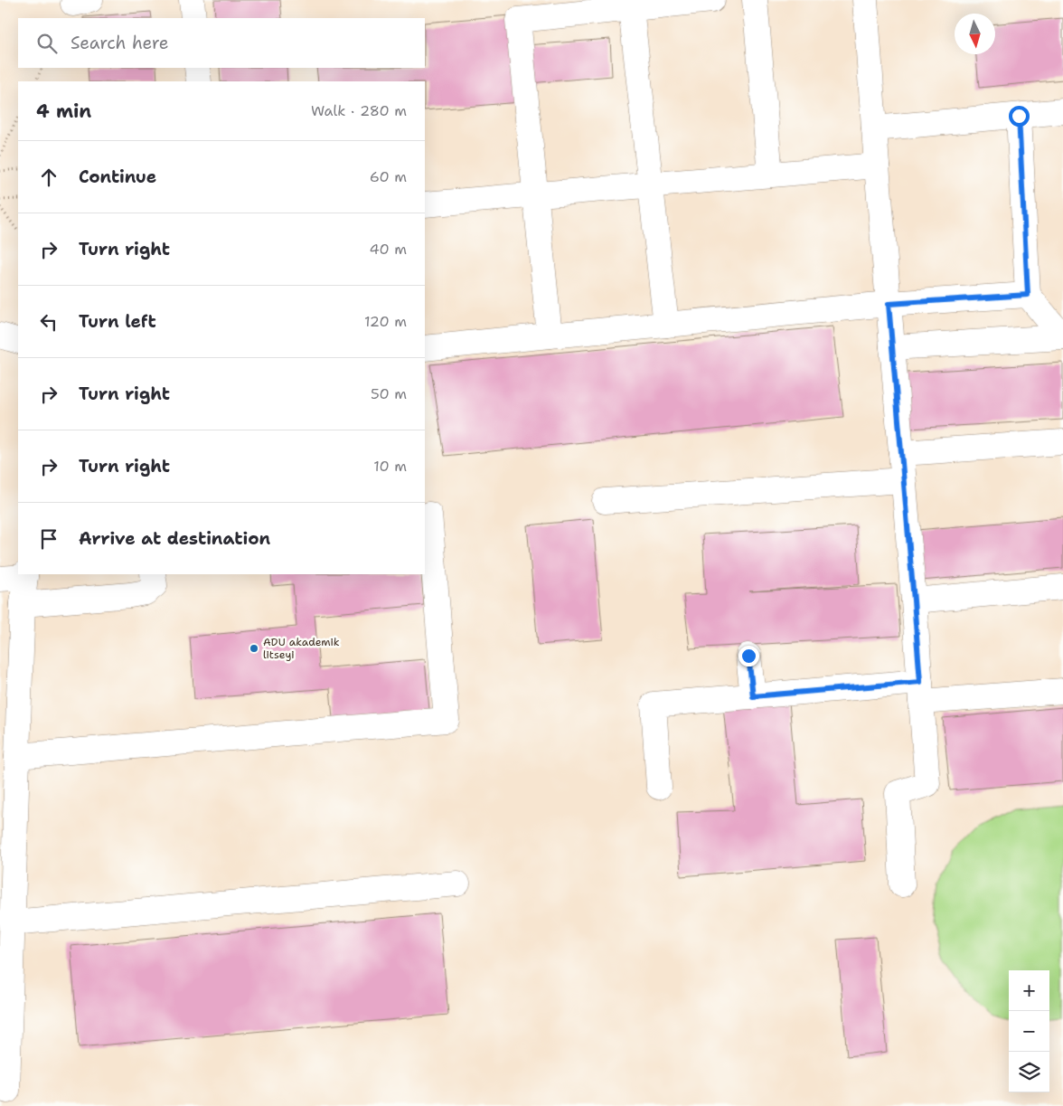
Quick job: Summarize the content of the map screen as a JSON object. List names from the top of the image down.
{
  "places": ["ADU akademik litseyi"],
  "north": "bottom",
  "page": {
    "search": "Search here",
    "heading": ["4 min", "Walk · 280 m"],
    "list": [
      ["Continue", "60 m"],
      ["Turn right", "40 m"],
      ["Turn left", "120 m"],
      ["Turn right", "50 m"],
      ["Turn right", "10 m"],
      "Arrive at destination"
    ],
    "map_buttons": ["+", "−"]
  }
}
